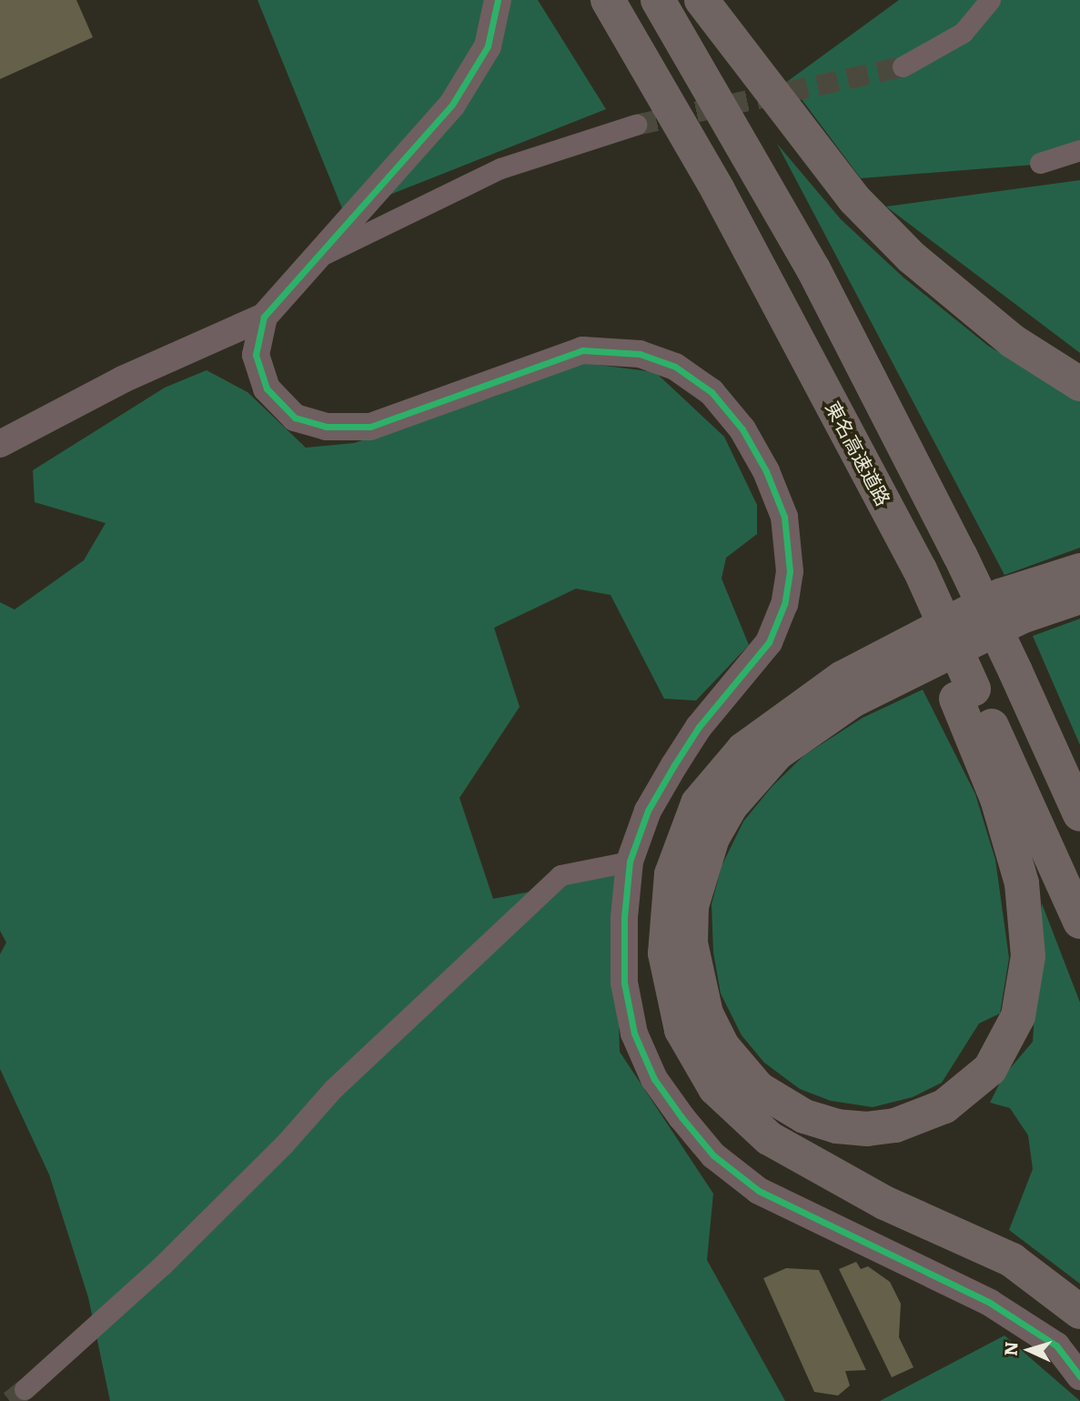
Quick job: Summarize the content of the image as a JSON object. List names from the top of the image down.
{
  "streets": {
    "highway": ["東名高速道路"]
  },
  "north": "left"
}
